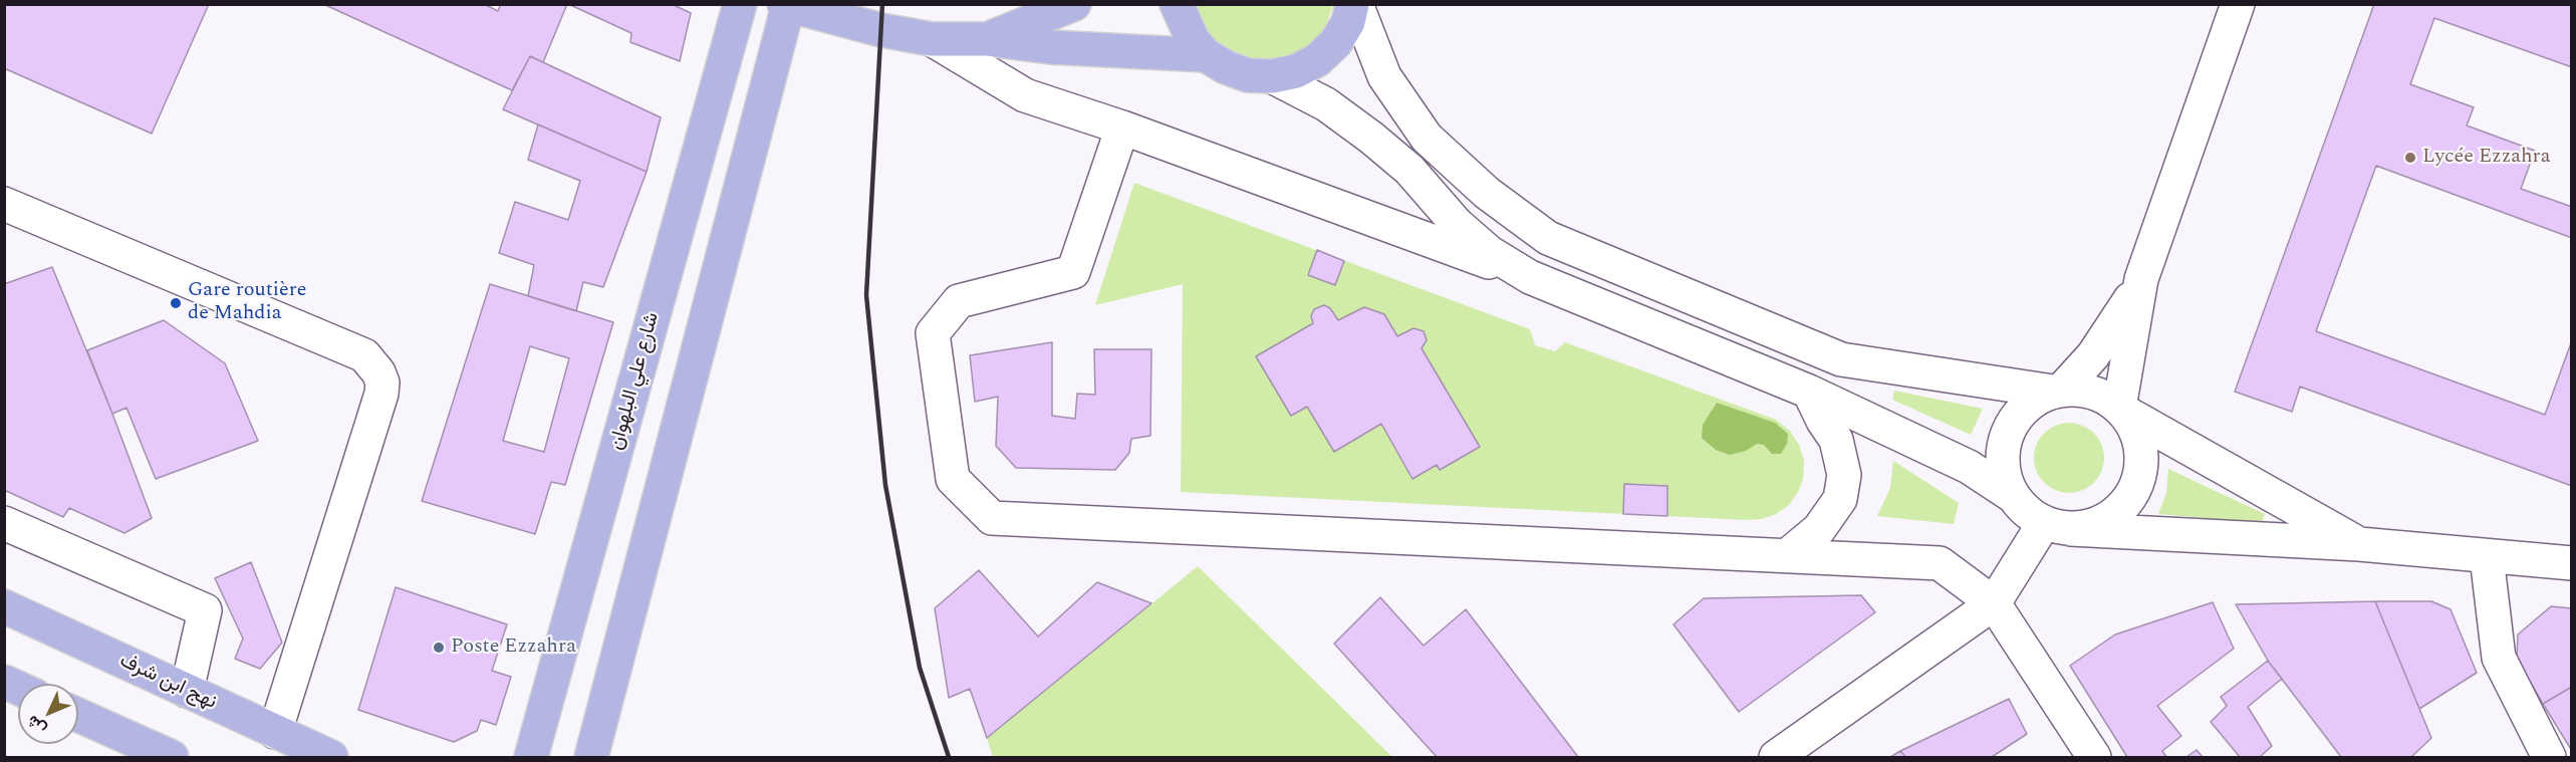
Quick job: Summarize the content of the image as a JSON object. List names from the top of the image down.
{
  "streets": {
    "main road": ["شارع علي البلهوان", "نهج ابن شرف"]
  },
  "places": ["Lycée Ezzahra", "Gare routière de Mahdia", "Poste Ezzahra"],
  "north": "bottom left"
}
